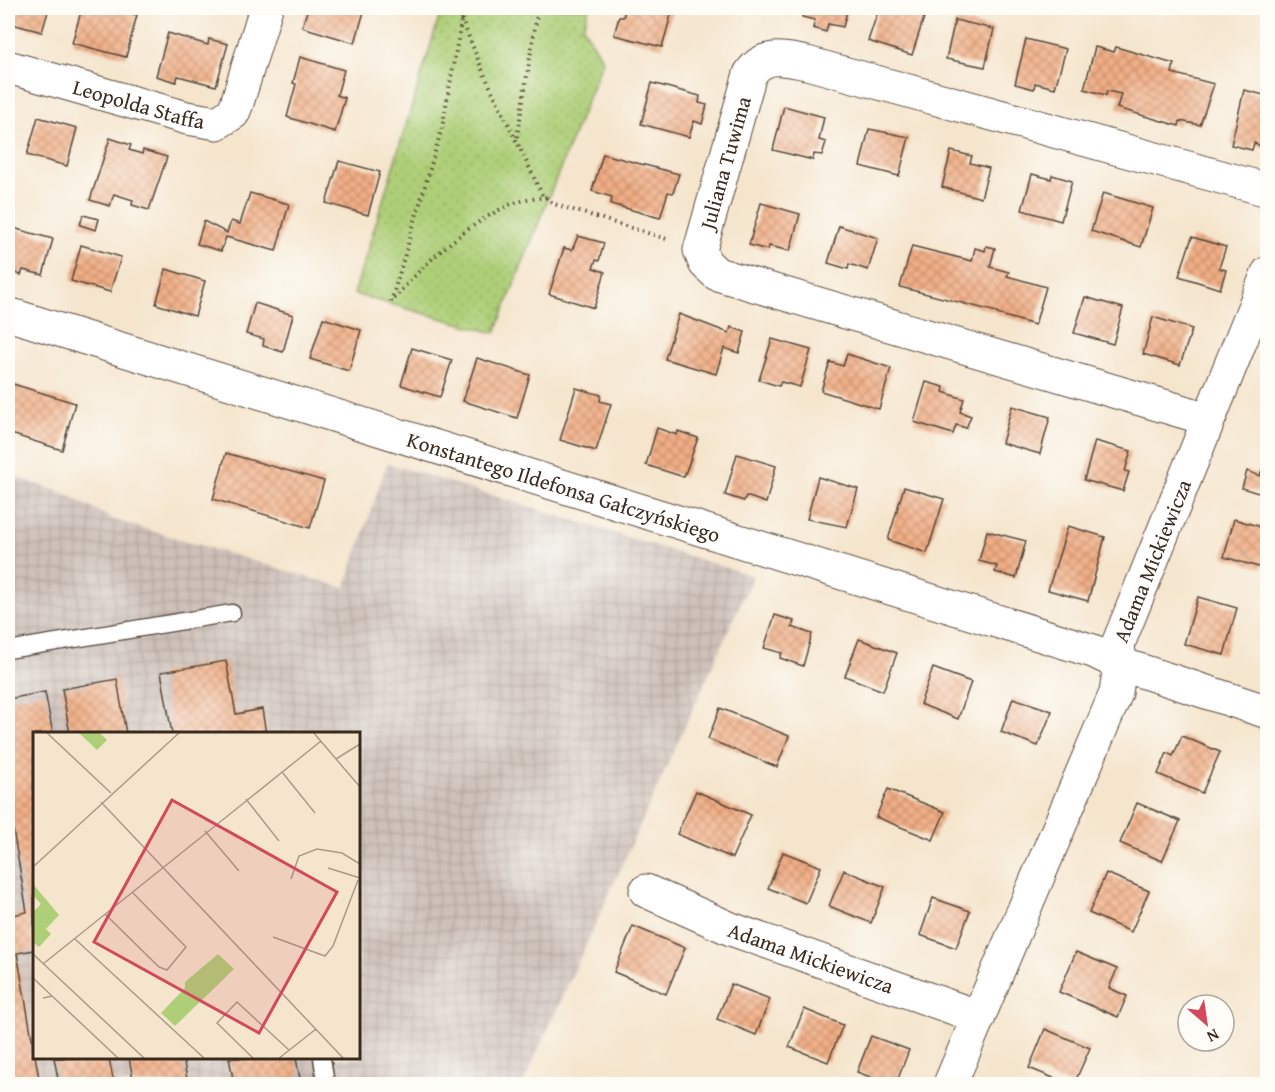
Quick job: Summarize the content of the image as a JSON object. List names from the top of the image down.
{
  "streets": {
    "street": [
      "Leopolda Staffa",
      "Juliana Tuwima",
      "Konstantego Ildefonsa Gałczyńskiego",
      "Adama Mickiewicza"
    ]
  },
  "crossings": [
    ["Juliana Tuwima", "Adama Mickiewicza"],
    ["Konstantego Ildefonsa Gałczyńskiego", "Adama Mickiewicza"]
  ],
  "north": "bottom right"
}
